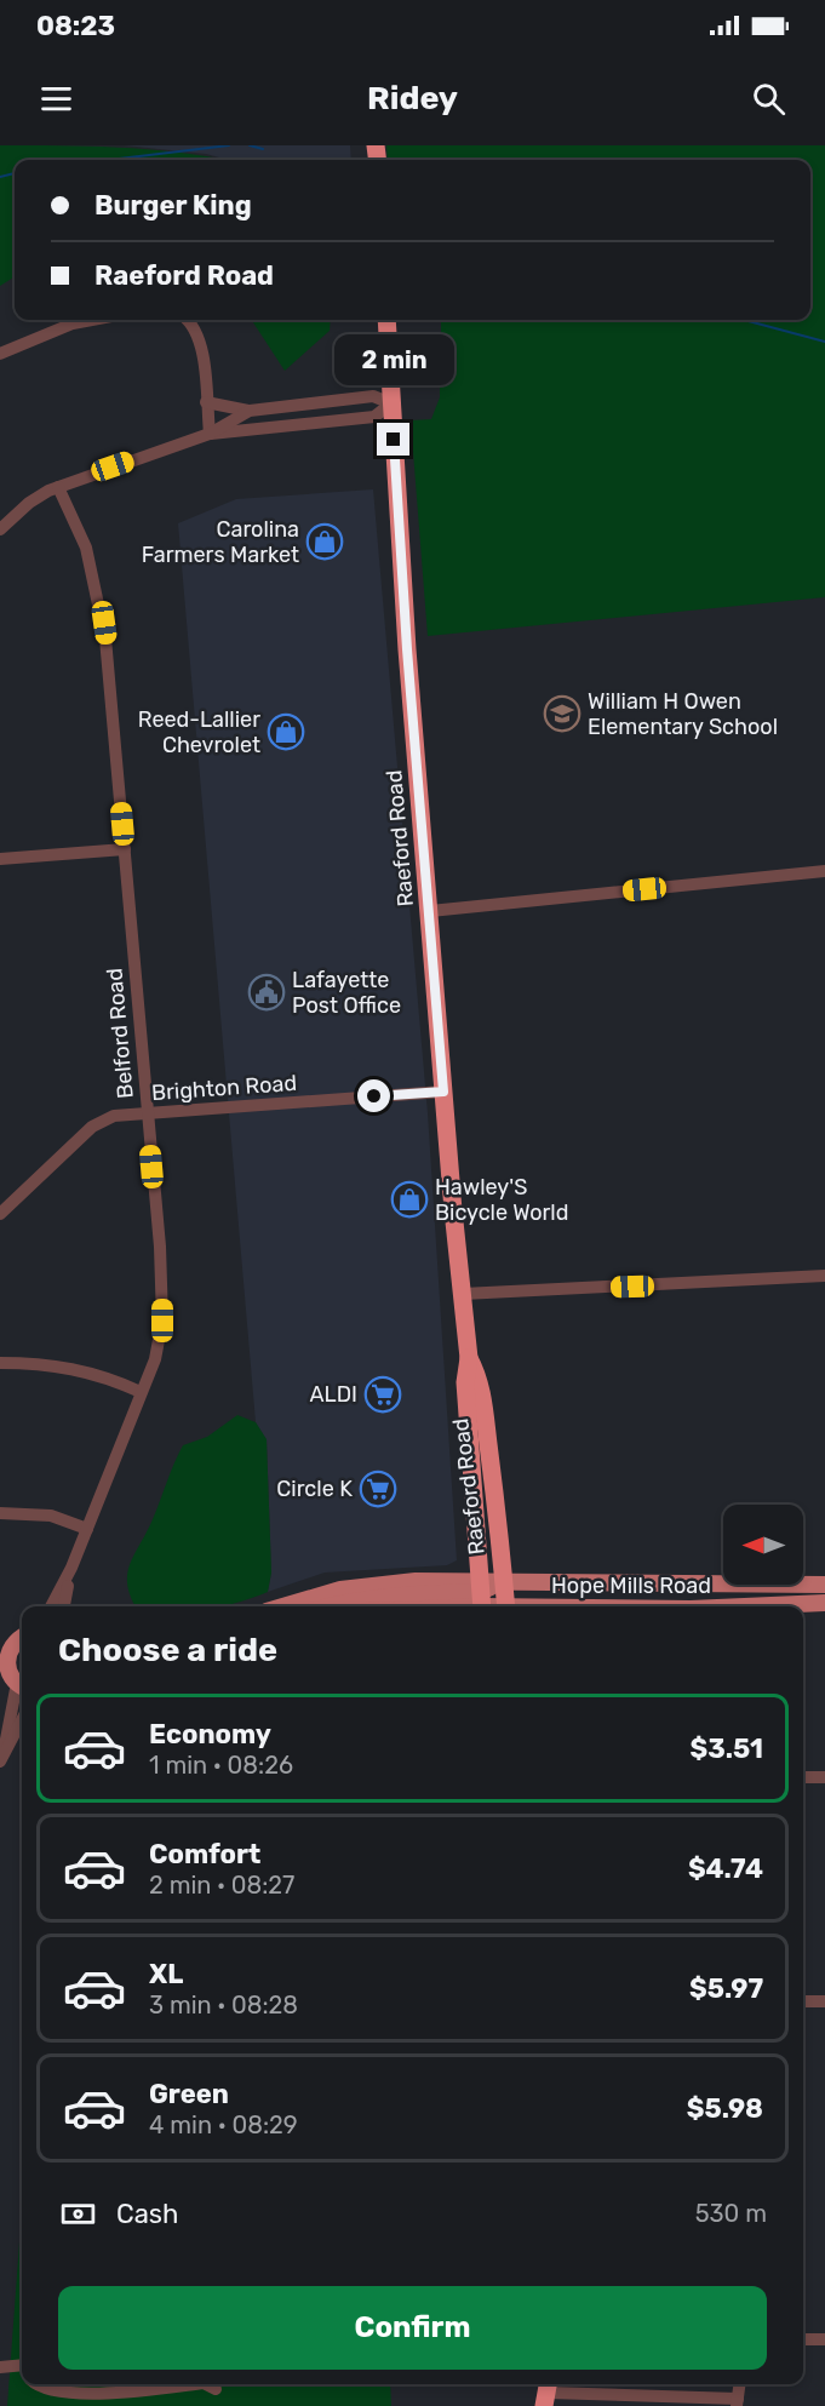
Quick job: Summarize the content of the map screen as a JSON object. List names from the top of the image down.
{
  "streets": {
    "highway": ["Raeford Road"],
    "main road": ["Hope Mills Road"],
    "street": ["Belford Road", "Brighton Road"]
  },
  "crossings": [
    ["Raeford Road", "Brighton Road"],
    ["Raeford Road", "Hope Mills Road"],
    ["Belford Road", "Brighton Road"]
  ],
  "places": {
    "shop": ["Carolina Farmers Market", "Reed-Lallier Chevrolet", "Hawley'S Bicycle World"],
    "school or university": ["William H Owen Elementary School"],
    "public building": ["Lafayette Post Office"],
    "supermarket": ["ALDI", "Circle K"]
  },
  "north": "left",
  "page": {
    "status": "08:23",
    "header": "Ridey",
    "banner": ["Burger King", "Raeford Road"],
    "bubble": "2 min",
    "heading": "Choose a ride",
    "list": [
      {
        "name": "Economy",
        "note": "1 min · 08:26",
        "value": "$3.51"
      },
      {
        "name": "Comfort",
        "note": "2 min · 08:27",
        "value": "$4.74"
      },
      {
        "name": "XL",
        "note": "3 min · 08:28",
        "value": "$5.97"
      },
      {
        "name": "Green",
        "note": "4 min · 08:29",
        "value": "$5.98"
      }
    ],
    "pay": ["Cash", "530 m"],
    "buttons": "Confirm"
  }
}
